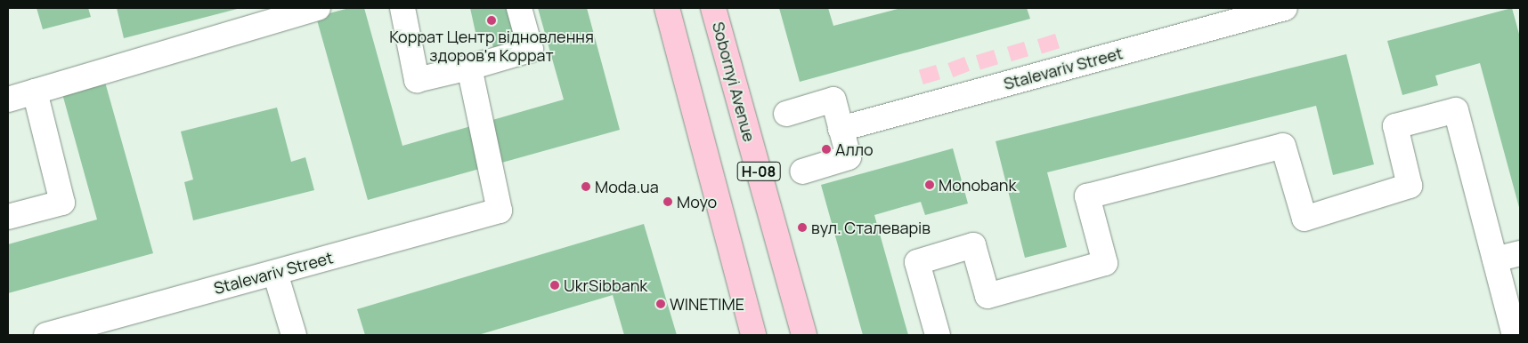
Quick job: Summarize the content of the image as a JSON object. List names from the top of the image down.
{
  "streets": {
    "main road": ["Sobornyi Avenue", "Н-08"],
    "street": ["Stalevariv Street"]
  },
  "places": [
    "Коррат Центр відновлення здоров'я Коррат",
    "Алло",
    "Monobank",
    "Moda.ua",
    "Moyo",
    "вул. Сталеварів",
    "UkrSibbank",
    "WINETIME"
  ]
}
